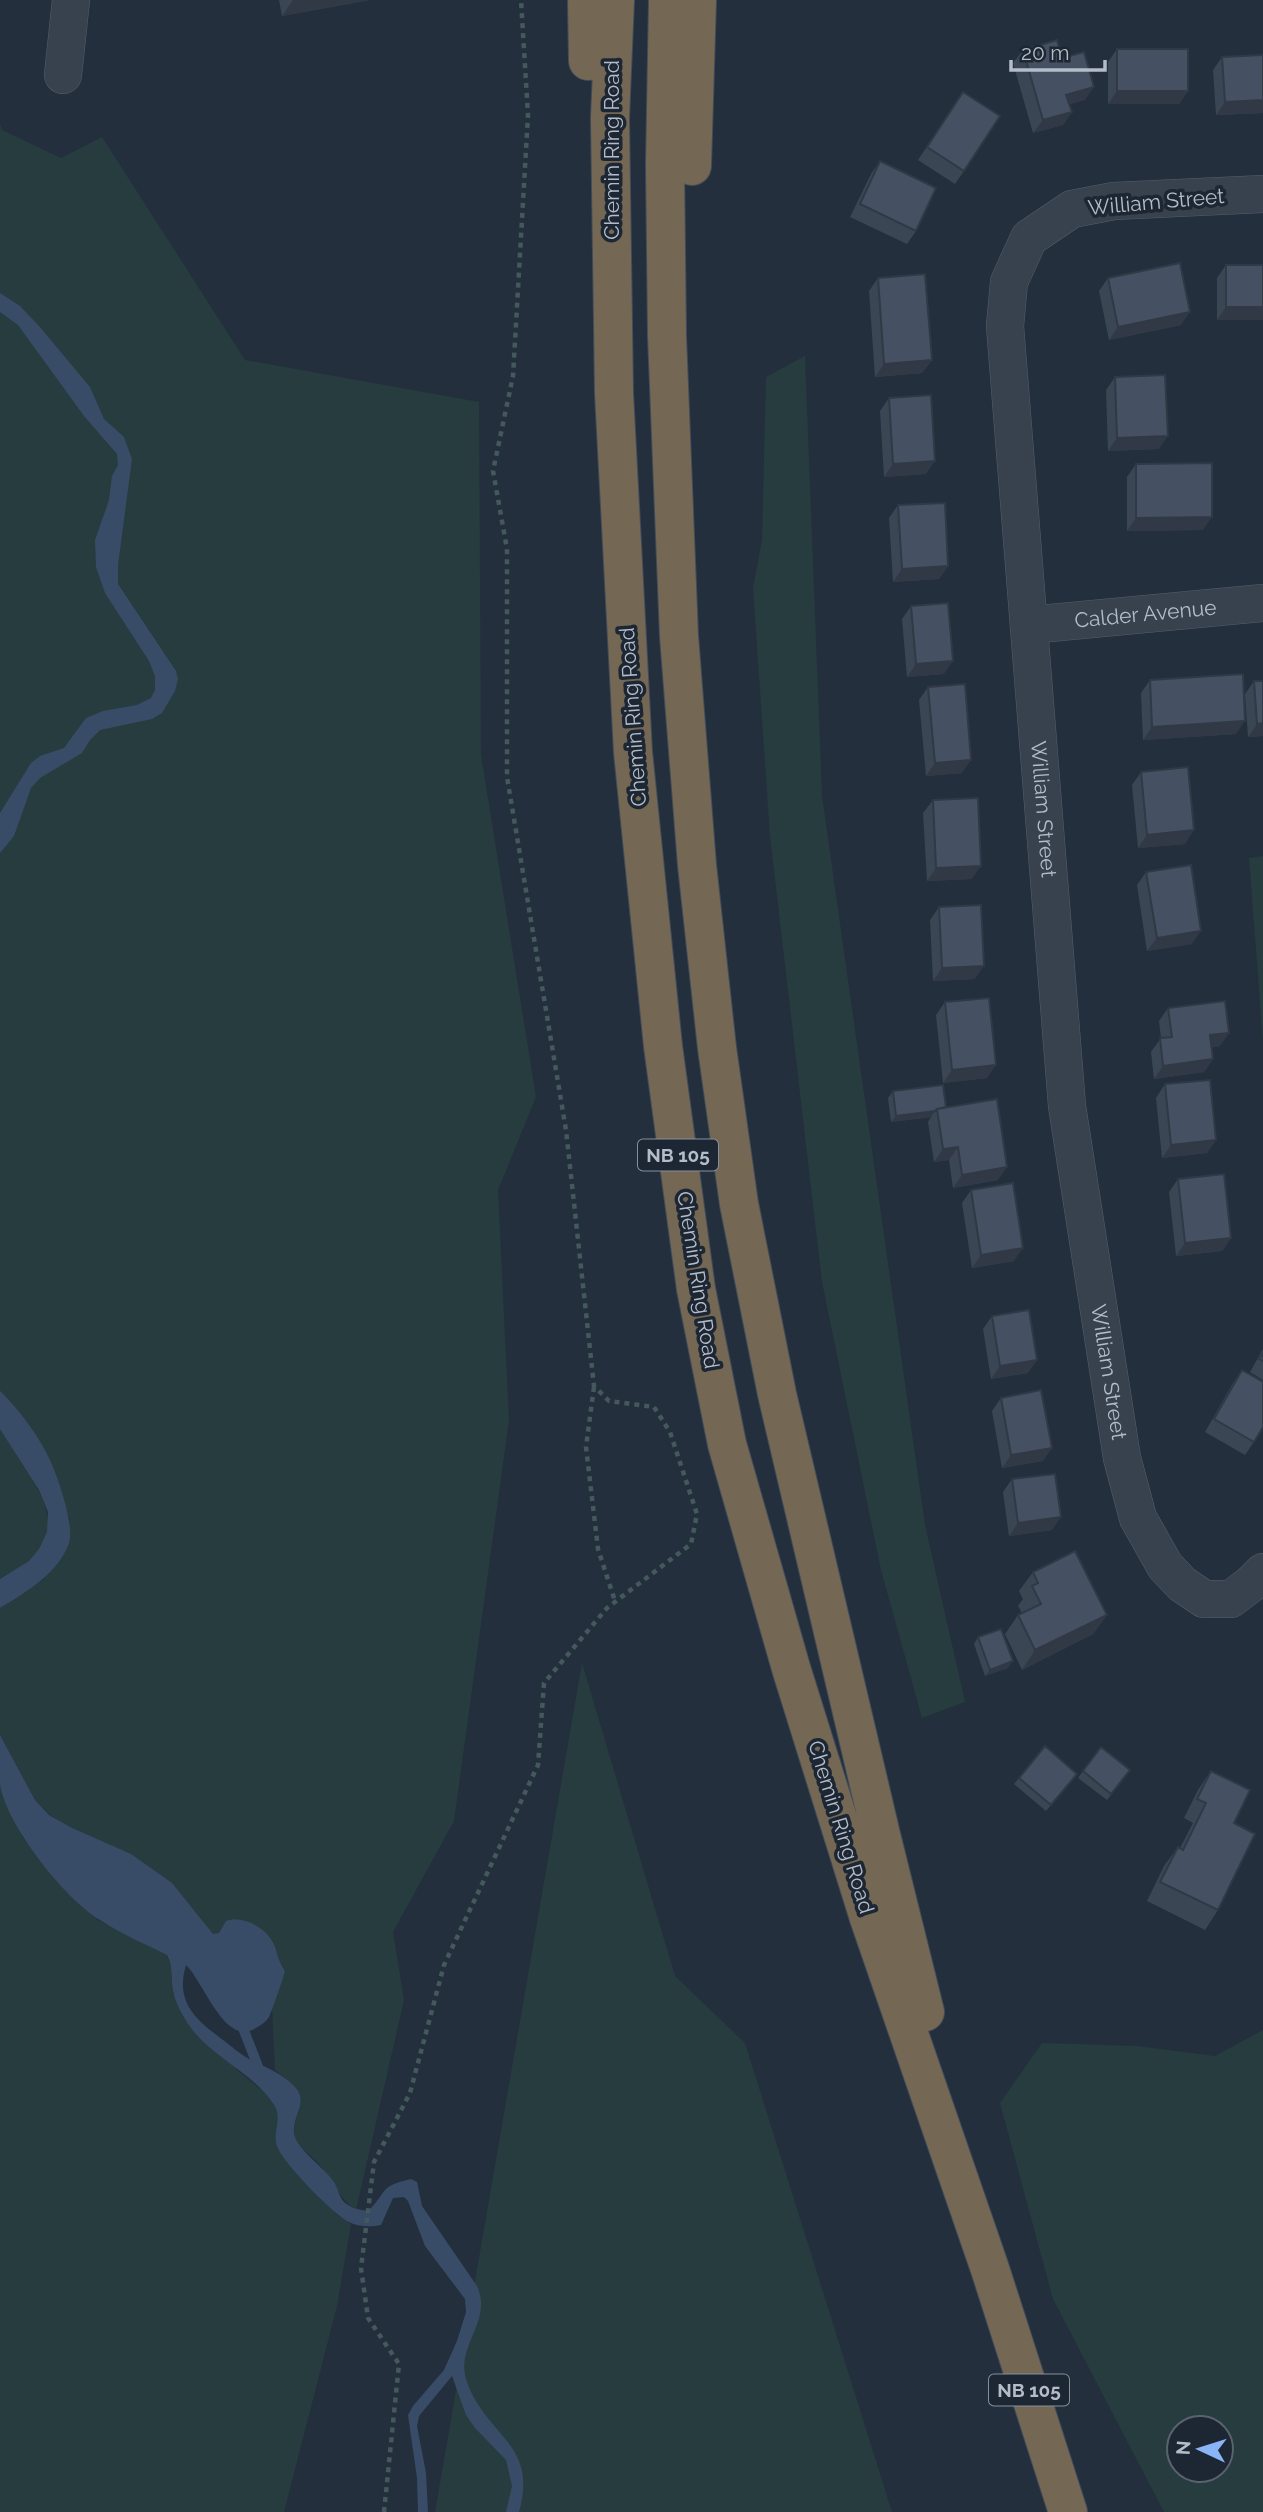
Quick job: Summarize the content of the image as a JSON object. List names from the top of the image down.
{
  "streets": {
    "highway": ["Chemin Ring Road", "NB 105"],
    "street": ["William Street", "Calder Avenue"]
  },
  "crossings": [
    ["William Street", "Calder Avenue"]
  ],
  "scale_bar": "20 m",
  "north": "left"
}
